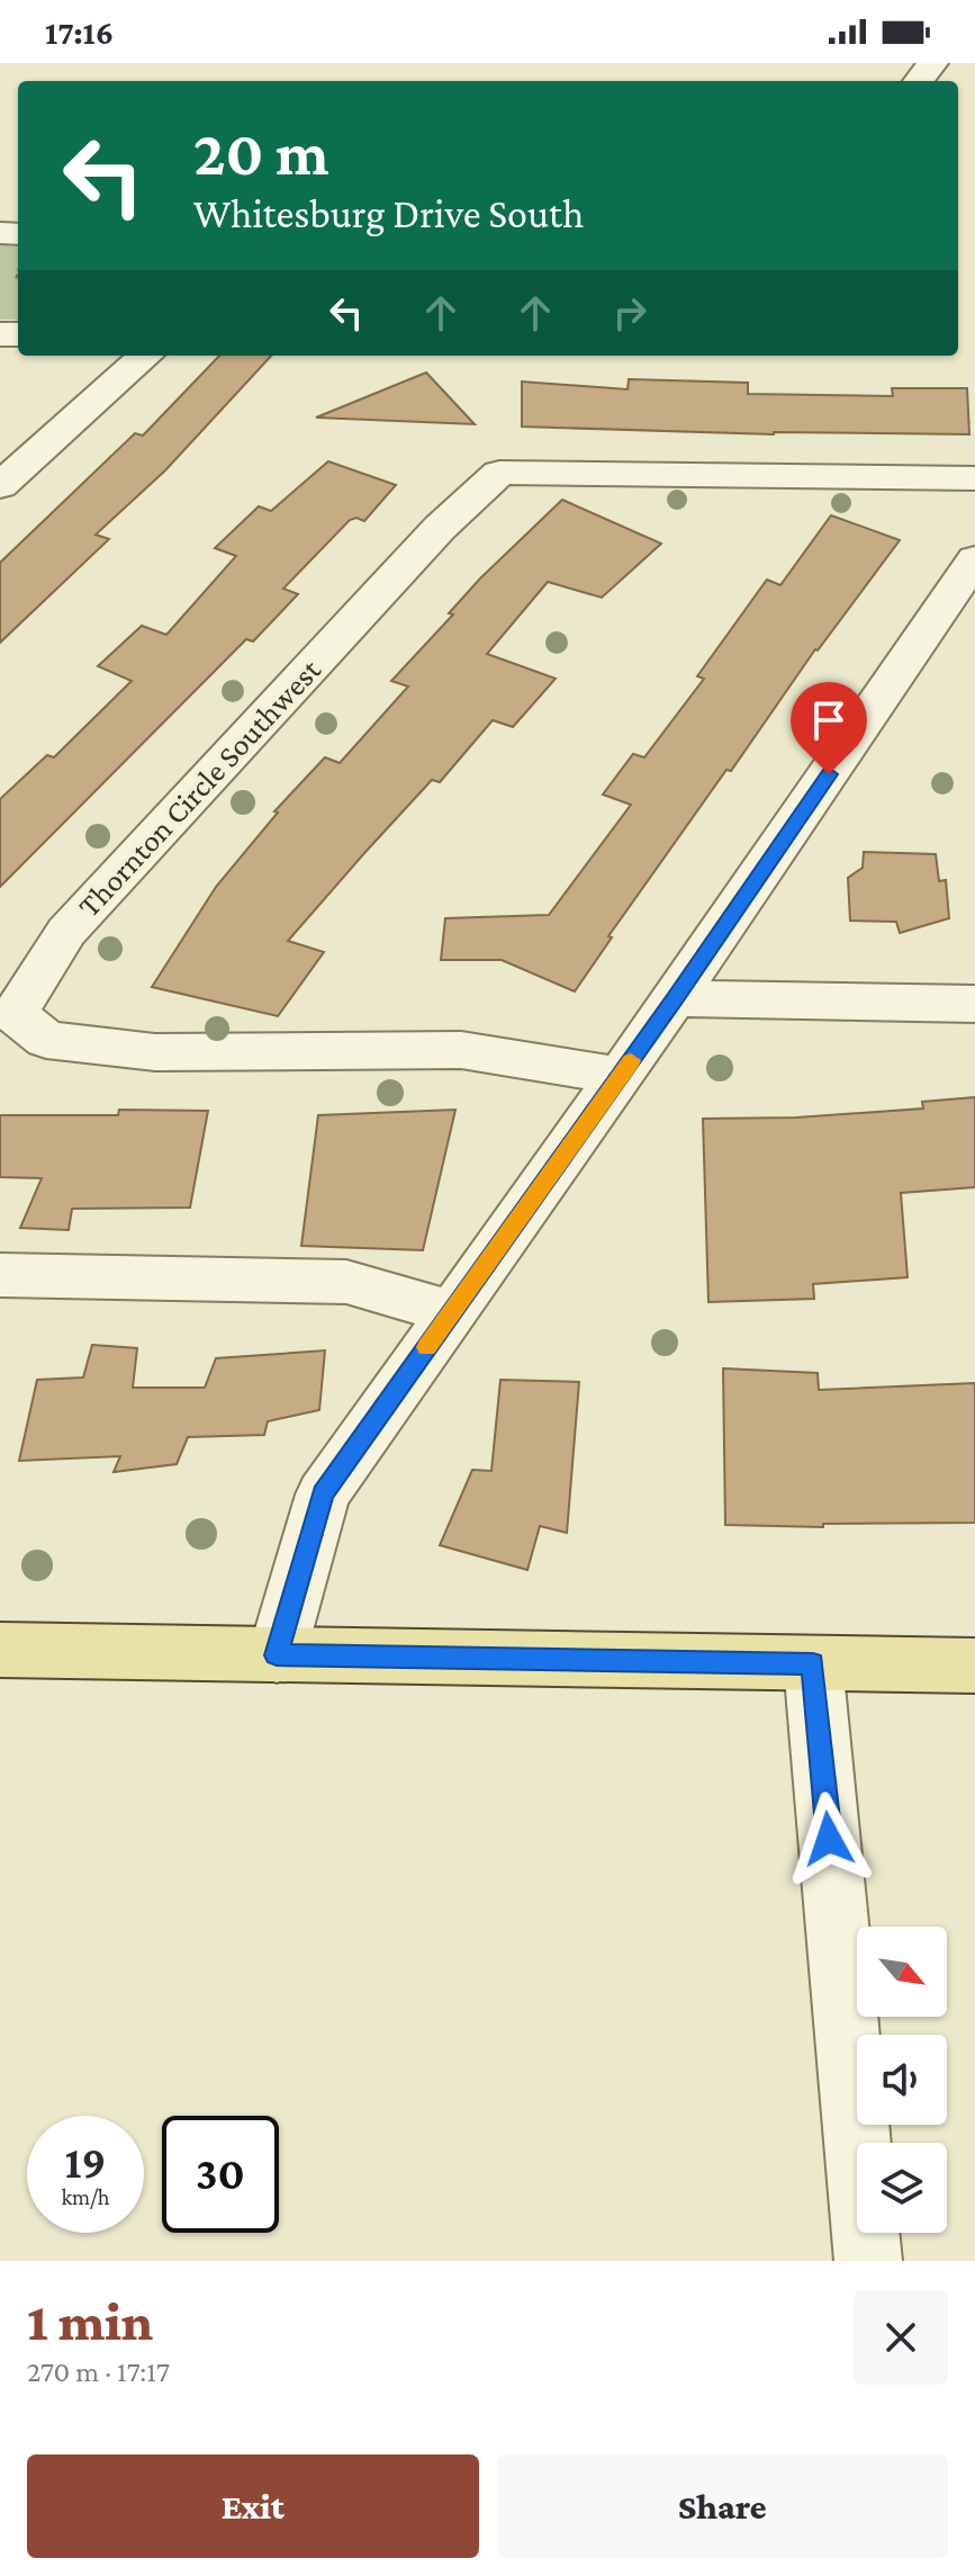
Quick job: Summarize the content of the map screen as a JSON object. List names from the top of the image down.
{
  "streets": {
    "street": ["Thornton Circle Southwest"]
  },
  "north": "bottom right",
  "page": {
    "status": "17:16",
    "turn": ["20 m", "Whitesburg Drive South"],
    "speed": "19 km/h",
    "limit": "30",
    "heading": ["1 min", "270 m · 17:17"],
    "buttons": ["Exit", "Share"]
  }
}
